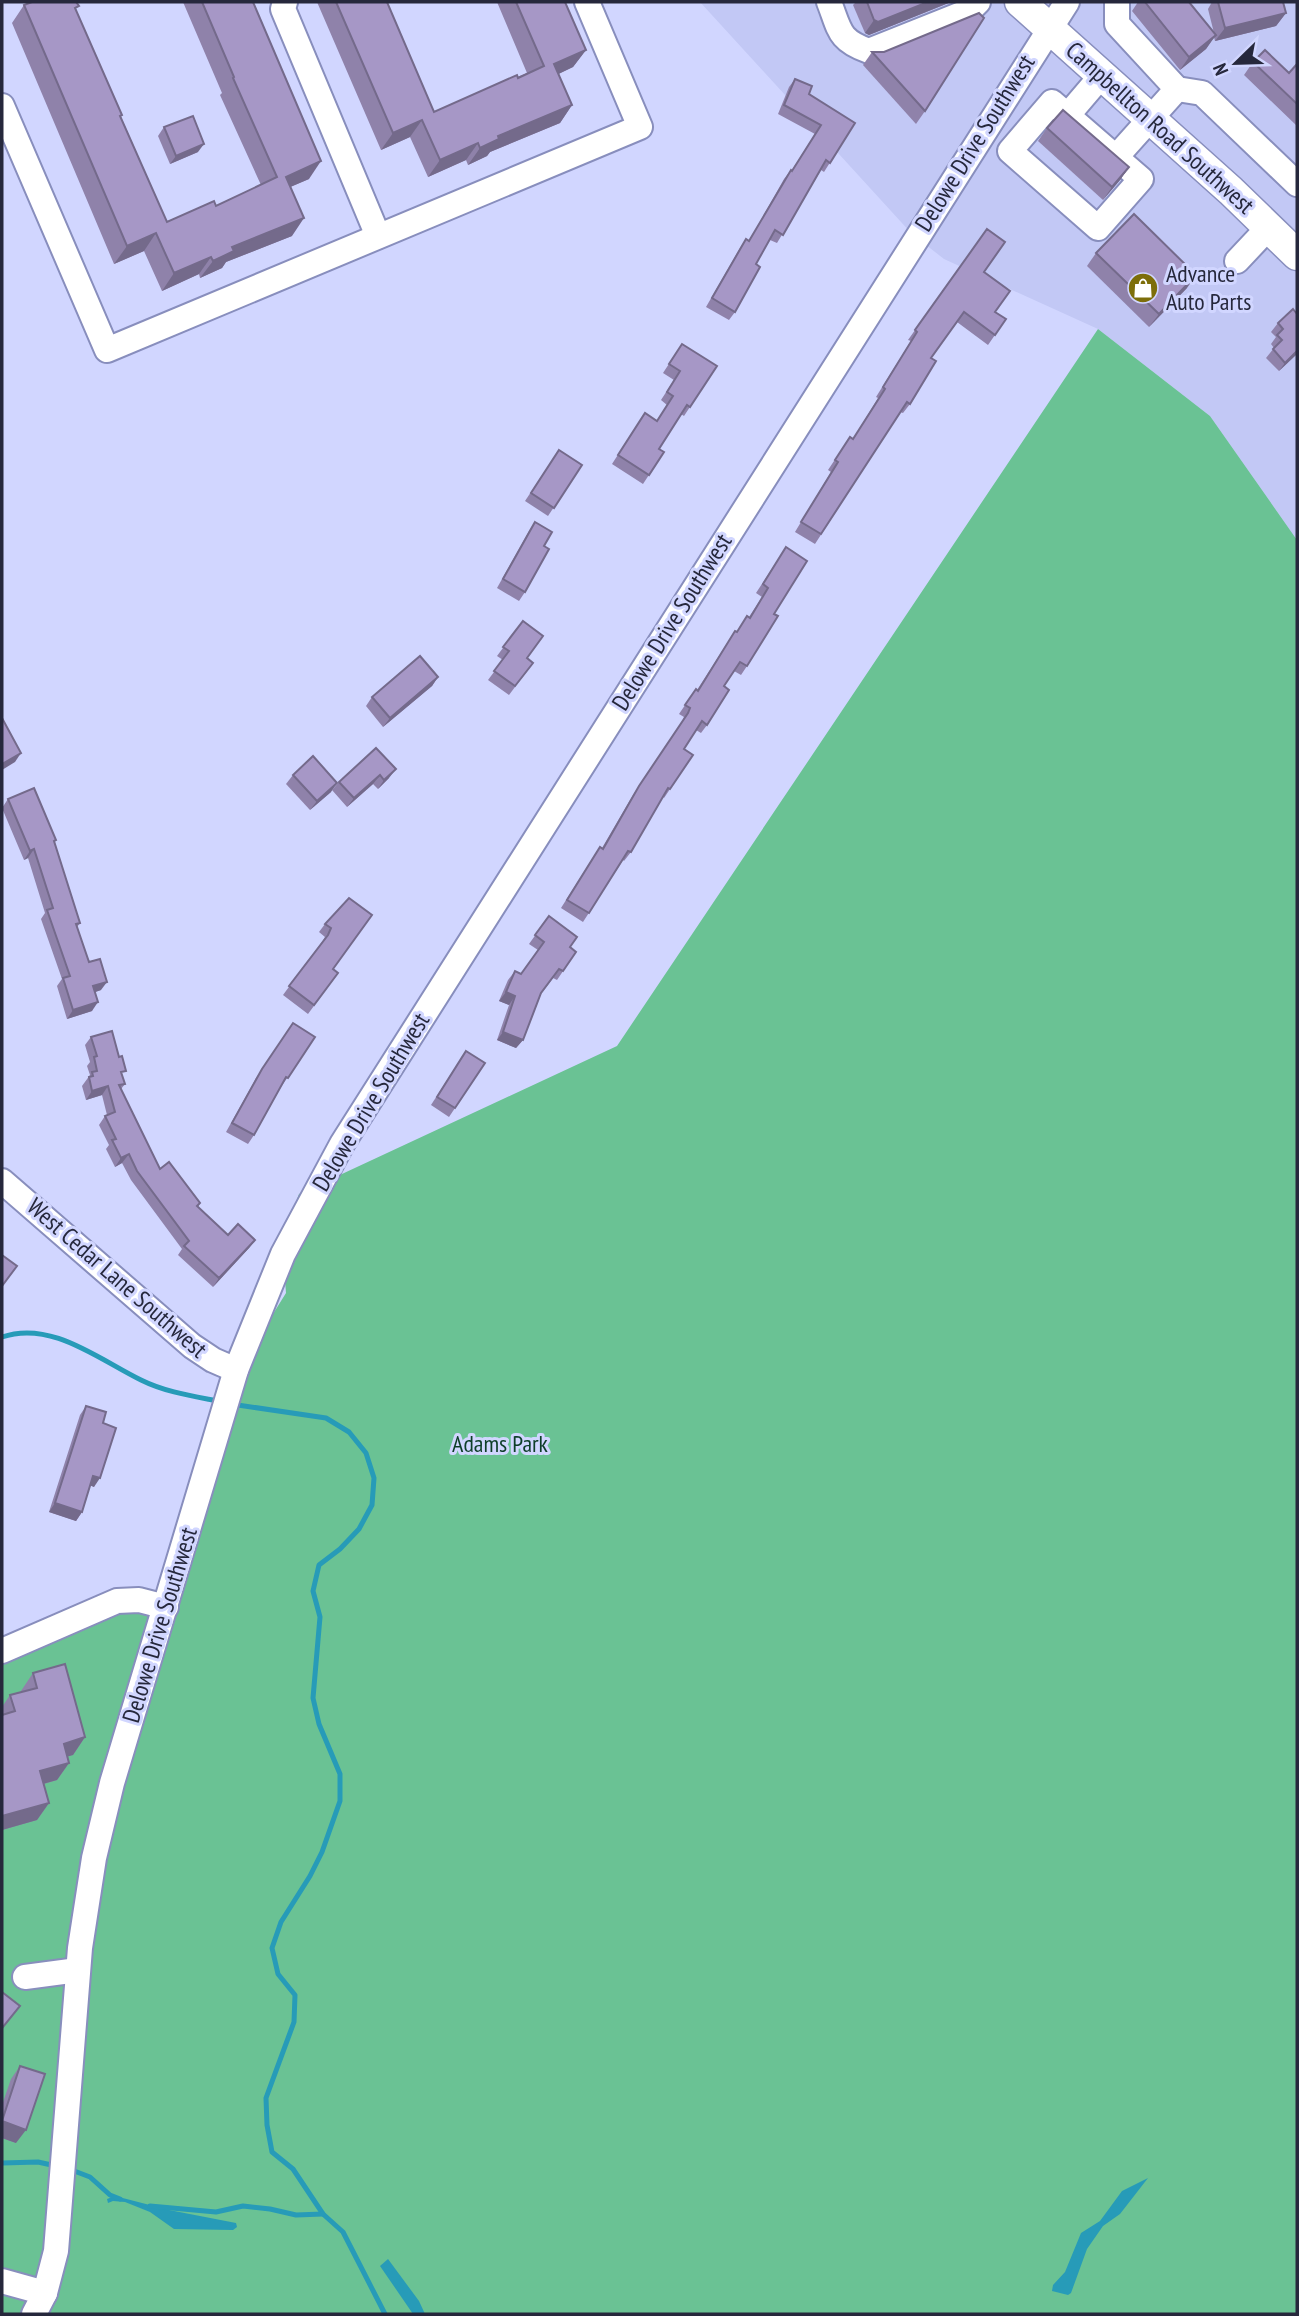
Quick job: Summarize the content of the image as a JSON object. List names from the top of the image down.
{
  "streets": {
    "main road": ["Campbellton Road Southwest"],
    "street": ["Delowe Drive Southwest", "West Cedar Lane Southwest"]
  },
  "crossings": [
    ["Campbellton Road Southwest", "Delowe Drive Southwest"],
    ["Delowe Drive Southwest", "West Cedar Lane Southwest"]
  ],
  "parks": ["Adams Park"],
  "places": {
    "shop": ["Advance Auto Parts"]
  },
  "north": "bottom left"
}
